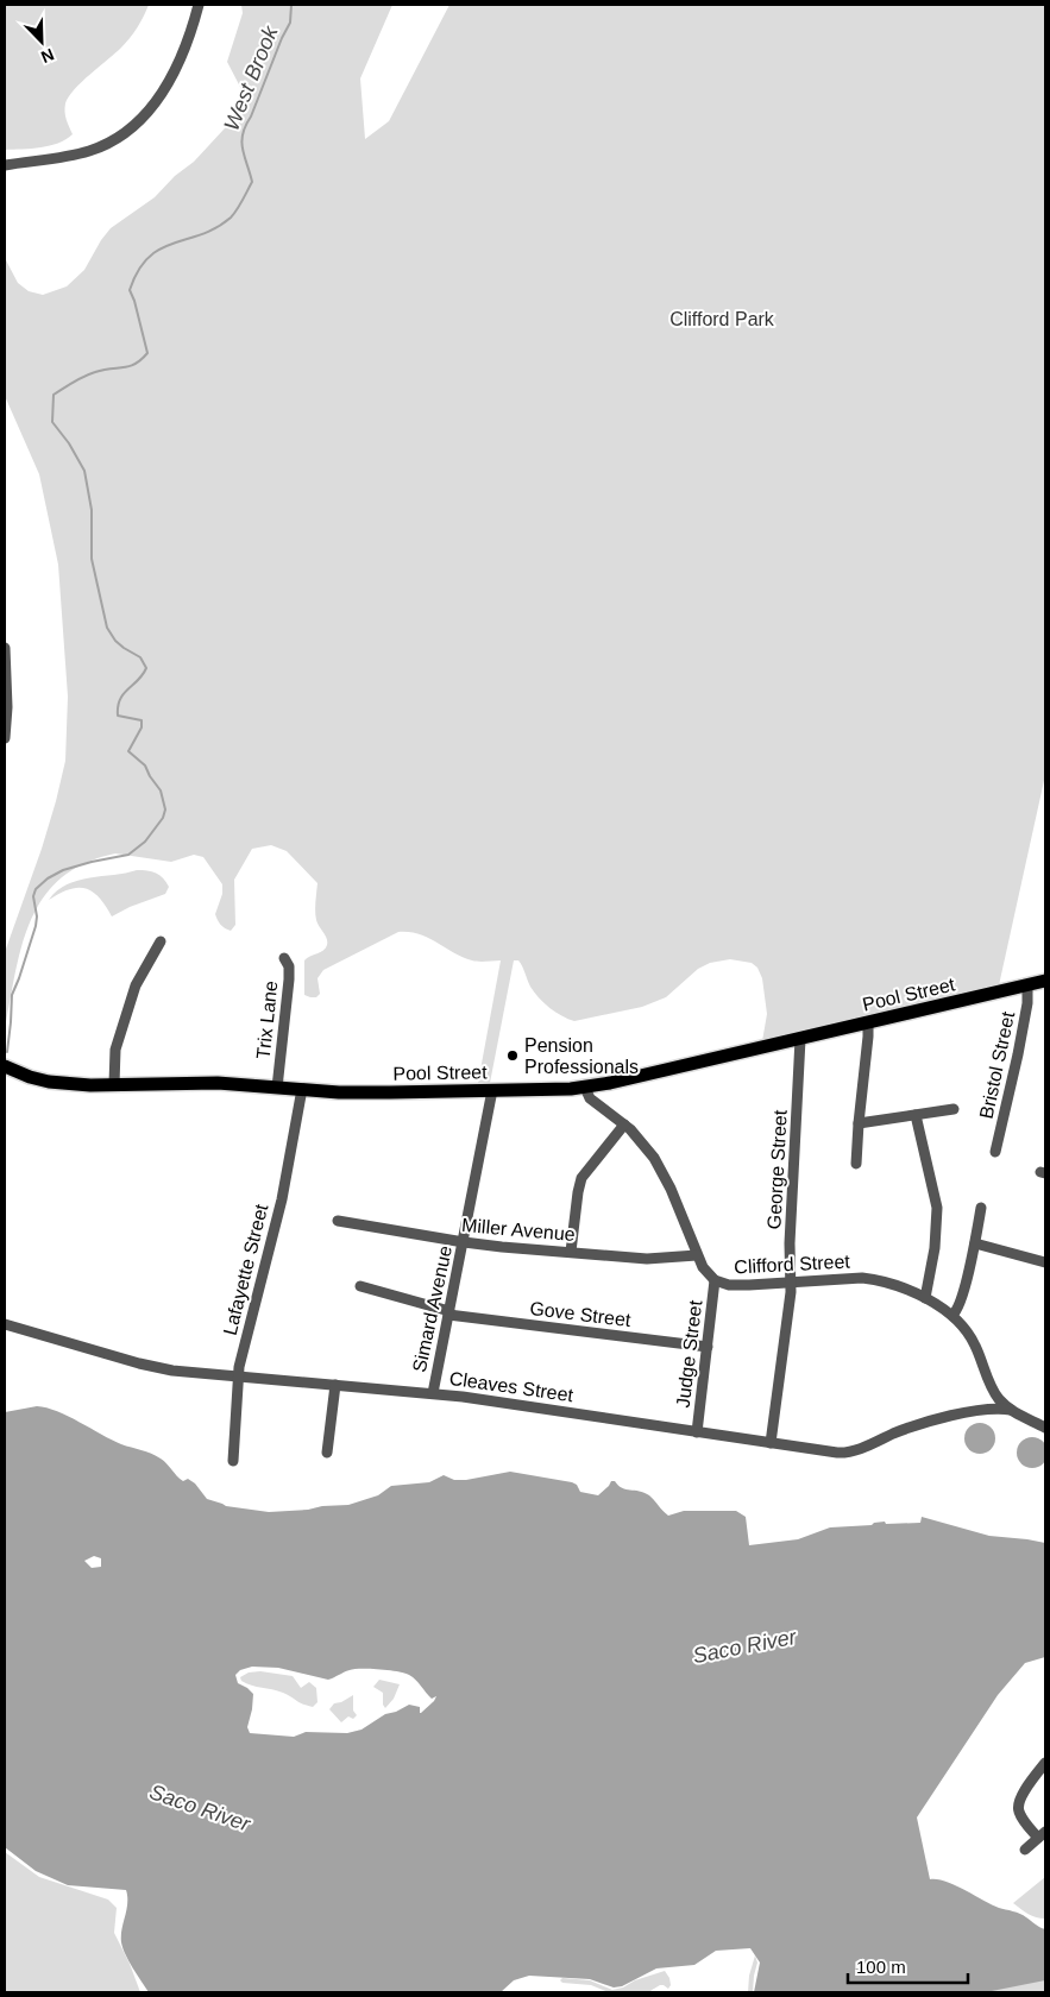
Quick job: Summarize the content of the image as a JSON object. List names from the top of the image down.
{
  "streets": {
    "main road": ["Pool Street"],
    "street": [
      "Trix Lane",
      "Bristol Street",
      "George Street",
      "Miller Avenue",
      "Clifford Street",
      "Lafayette Street",
      "Simard Avenue",
      "Gove Street",
      "Judge Street",
      "Cleaves Street"
    ]
  },
  "crossings": [
    ["Pool Street", "Trix Lane"],
    ["Pool Street", "Bristol Street"],
    ["Pool Street", "George Street"],
    ["Pool Street", "Clifford Street"],
    ["Pool Street", "Lafayette Street"],
    ["Pool Street", "Simard Avenue"],
    ["George Street", "Clifford Street"],
    ["George Street", "Cleaves Street"],
    ["Miller Avenue", "Clifford Street"],
    ["Miller Avenue", "Simard Avenue"],
    ["Clifford Street", "Judge Street"],
    ["Clifford Street", "Cleaves Street"],
    ["Lafayette Street", "Cleaves Street"],
    ["Simard Avenue", "Gove Street"],
    ["Simard Avenue", "Cleaves Street"],
    ["Gove Street", "Judge Street"],
    ["Judge Street", "Cleaves Street"]
  ],
  "water": ["West Brook", "Saco River"],
  "parks": ["Clifford Park"],
  "places": ["Pension Professionals"],
  "scale_bar": "100 m",
  "north": "bottom right"
}
